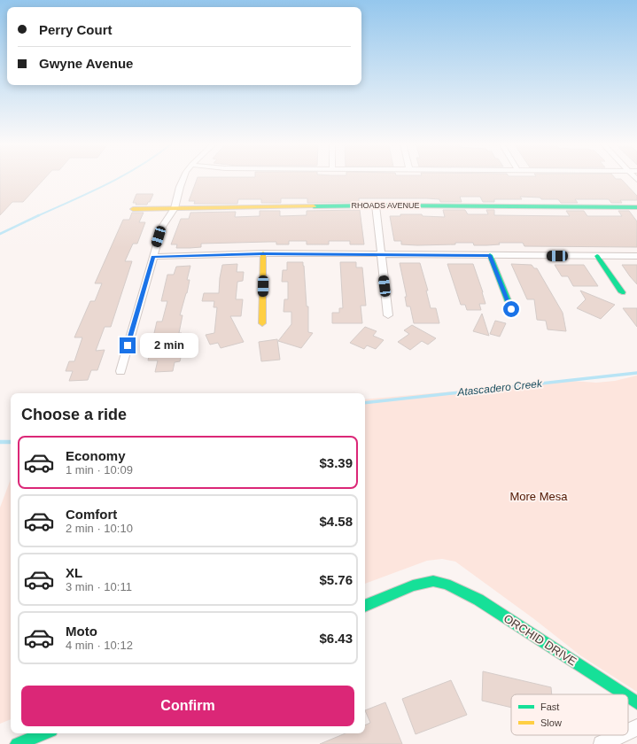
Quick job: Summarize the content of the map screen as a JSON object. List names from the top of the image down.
{
  "streets": {
    "street": ["RHOADS AVENUE", "ORCHID DRIVE"]
  },
  "water": ["Atascadero Creek"],
  "parks": ["More Mesa"],
  "legend": ["Fast", "Slow"],
  "page": {
    "banner": ["Perry Court", "Gwyne Avenue"],
    "bubble": "2 min",
    "heading": "Choose a ride",
    "list": [
      {
        "name": "Economy",
        "note": "1 min · 10:09",
        "value": "$3.39"
      },
      {
        "name": "Comfort",
        "note": "2 min · 10:10",
        "value": "$4.58"
      },
      {
        "name": "XL",
        "note": "3 min · 10:11",
        "value": "$5.76"
      },
      {
        "name": "Moto",
        "note": "4 min · 10:12",
        "value": "$6.43"
      }
    ],
    "buttons": "Confirm"
  }
}
